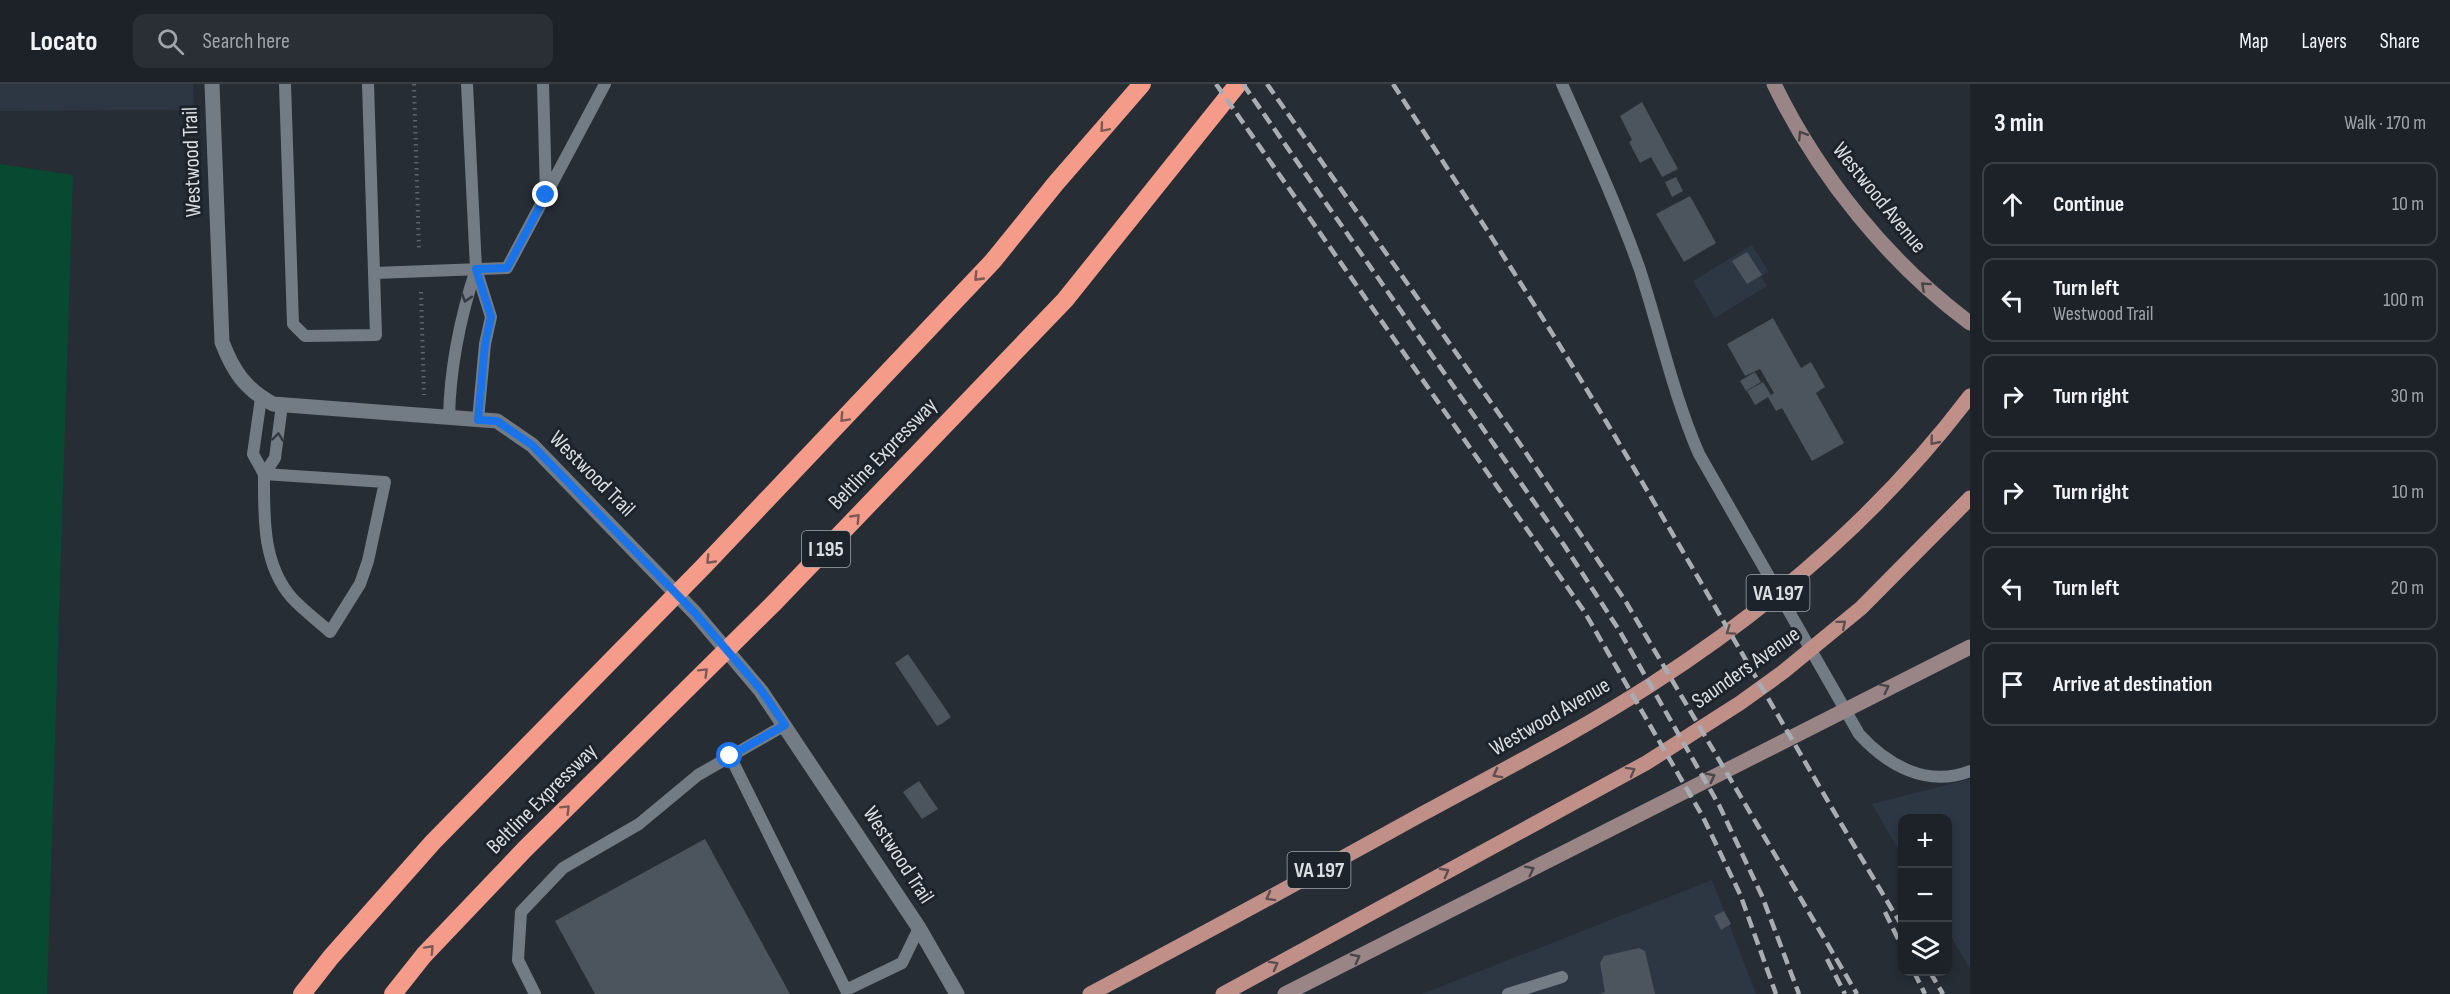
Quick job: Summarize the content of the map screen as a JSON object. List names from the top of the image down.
{
  "streets": {
    "highway": ["Beltline Expressway", "I 195"],
    "main road": ["Westwood Avenue", "VA 197", "Saunders Avenue"],
    "street": ["Westwood Trail"]
  },
  "page": {
    "header": "Locato",
    "search": "Search here",
    "nav": ["Map", "Layers", "Share"],
    "heading": ["3 min", "Walk · 170 m"],
    "list": [
      ["Continue", "10 m"],
      ["Turn left", "Westwood Trail", "100 m"],
      ["Turn right", "30 m"],
      ["Turn right", "10 m"],
      ["Turn left", "20 m"],
      "Arrive at destination"
    ],
    "map_buttons": ["+", "−"]
  }
}
